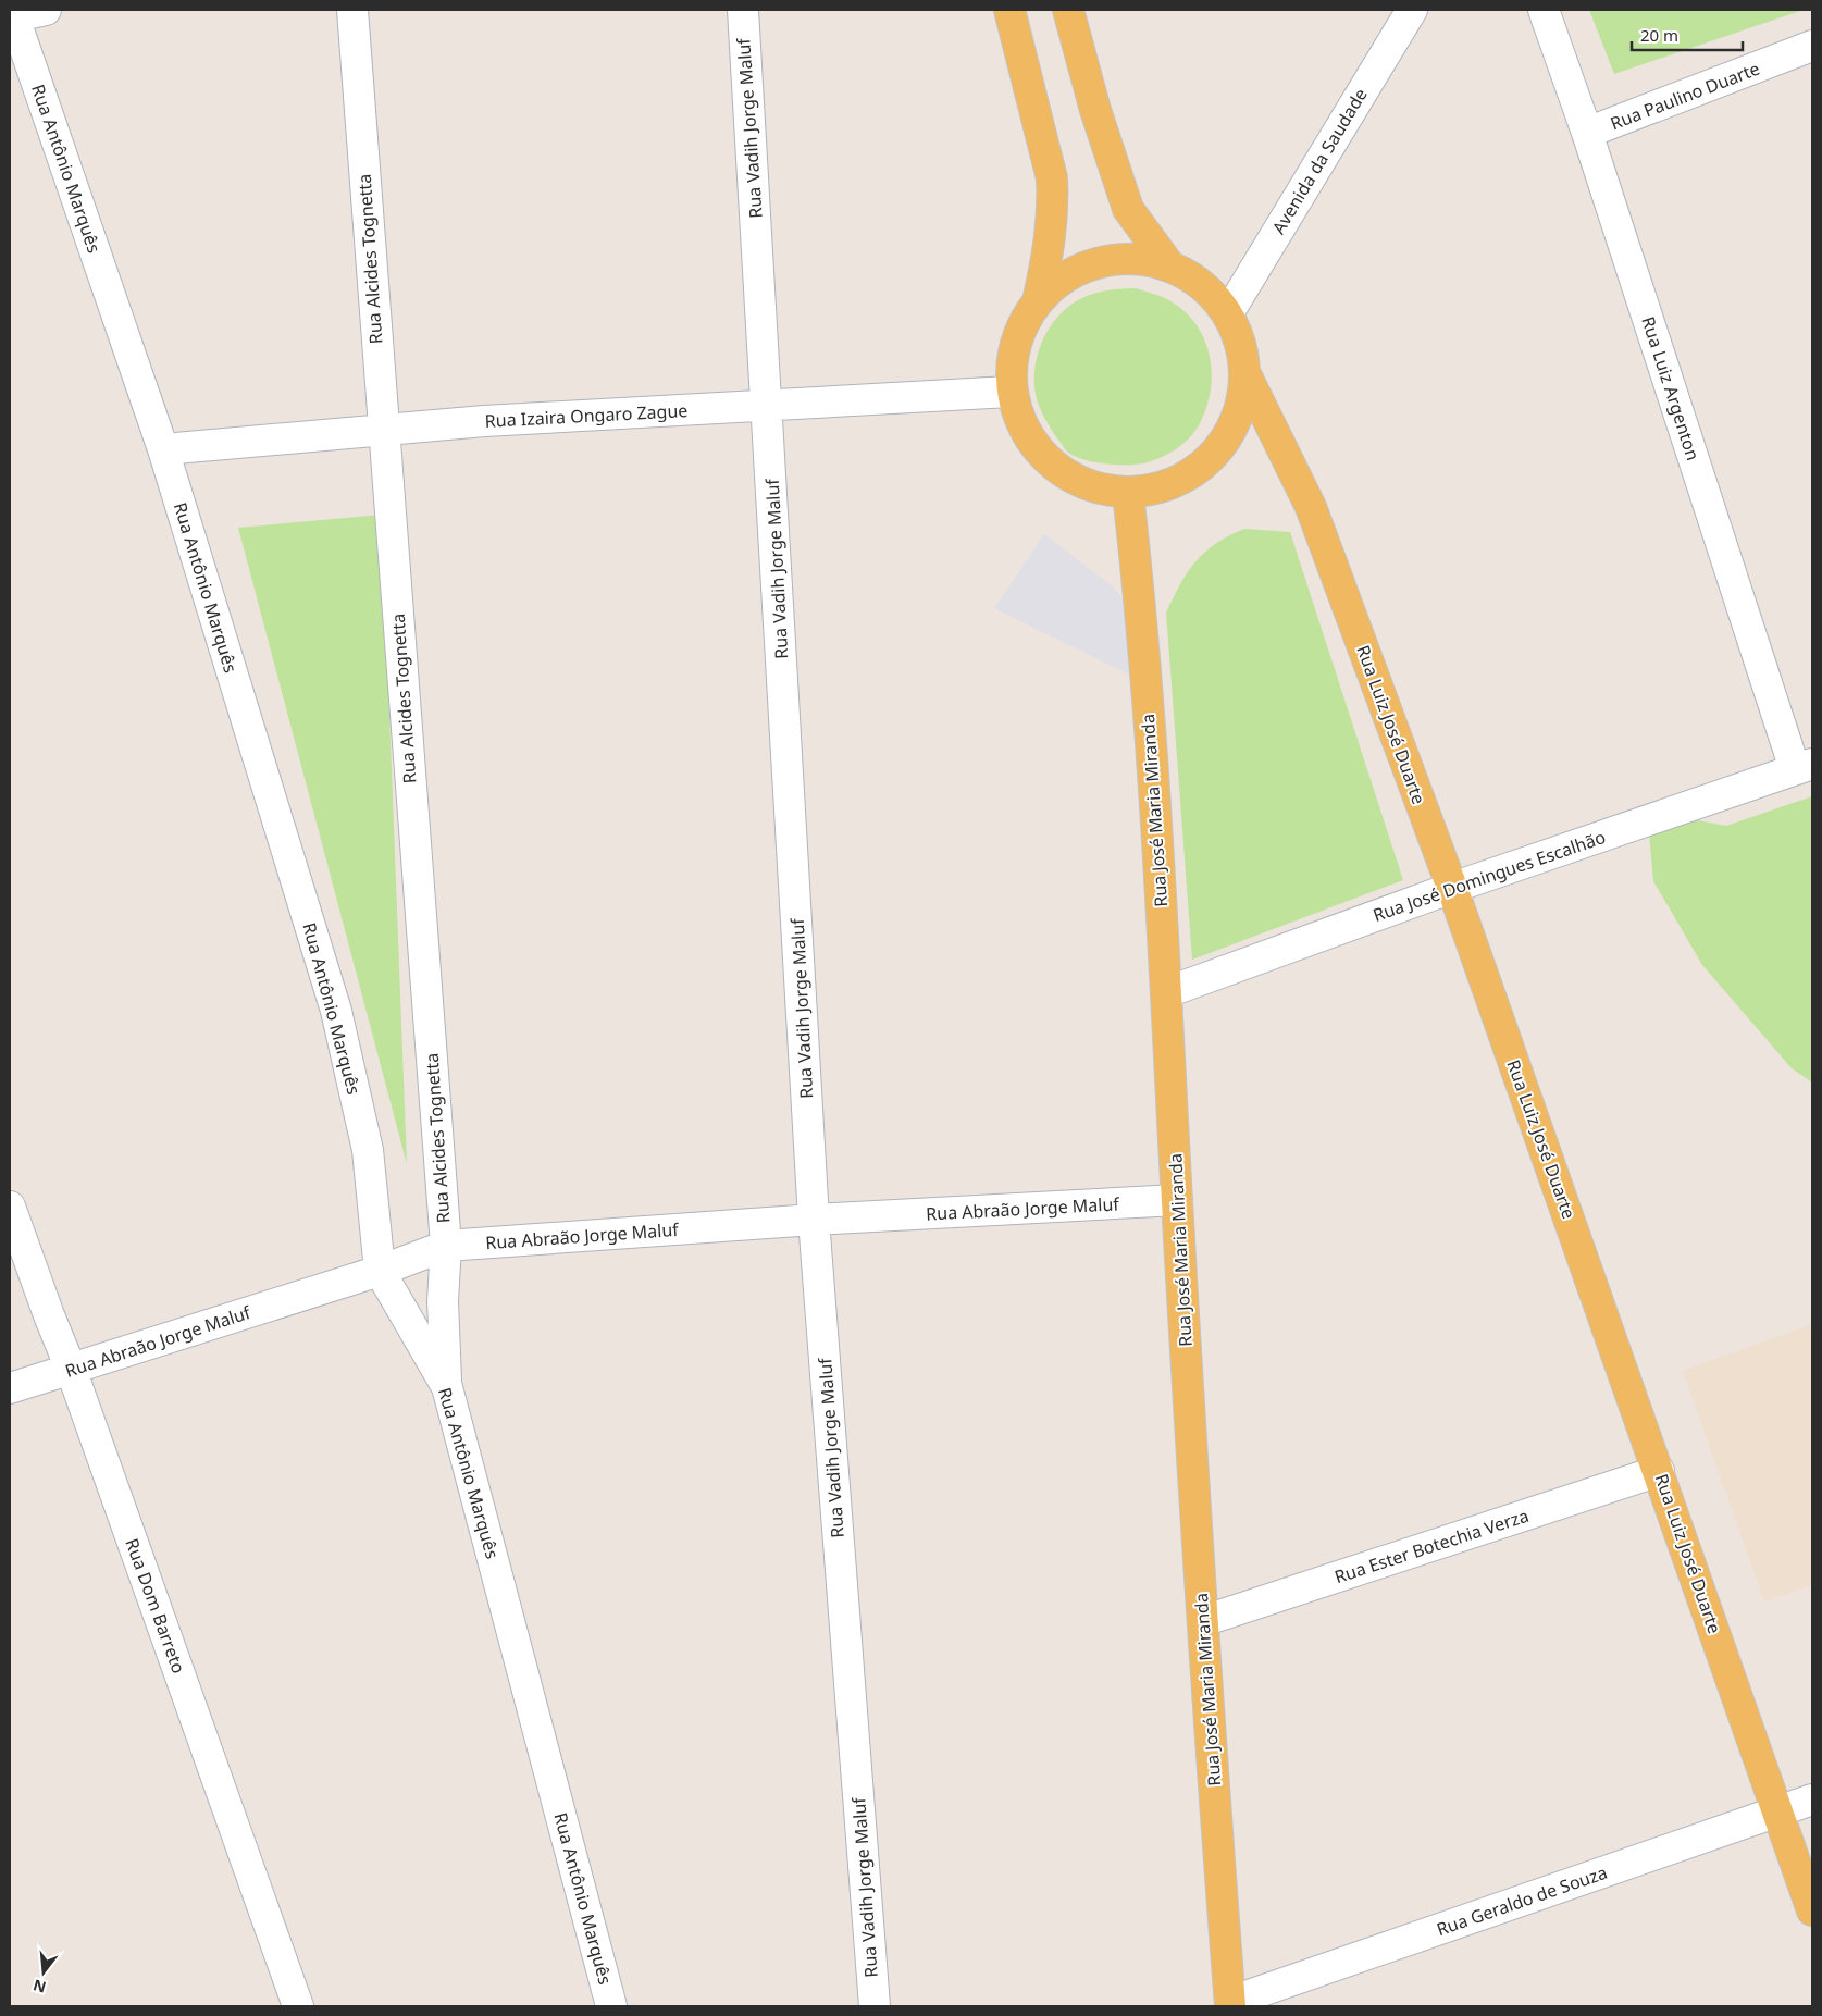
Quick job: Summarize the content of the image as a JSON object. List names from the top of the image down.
{
  "streets": {
    "main road": ["Rua Luiz José Duarte", "Rua José Maria Miranda"],
    "street": [
      "Rua Paulino Duarte",
      "Rua Vadih Jorge Maluf",
      "Avenida da Saudade",
      "Rua Antônio Marquês",
      "Rua Alcides Tognetta",
      "Rua Luiz Argenton",
      "Rua Izaira Ongaro Zague",
      "Rua José Domingues Escalhão",
      "Rua Abraão Jorge Maluf",
      "Rua Ester Botechia Verza",
      "Rua Dom Barreto",
      "Rua Geraldo de Souza"
    ]
  },
  "crossings": [
    ["Rua Paulino Duarte", "Rua Luiz Argenton"],
    ["Rua Vadih Jorge Maluf", "Rua Izaira Ongaro Zague"],
    ["Rua Vadih Jorge Maluf", "Rua Abraão Jorge Maluf"],
    ["Rua Antônio Marquês", "Rua Alcides Tognetta"],
    ["Rua Antônio Marquês", "Rua Izaira Ongaro Zague"],
    ["Rua Antônio Marquês", "Rua Abraão Jorge Maluf"],
    ["Rua Alcides Tognetta", "Rua Izaira Ongaro Zague"],
    ["Rua Alcides Tognetta", "Rua Abraão Jorge Maluf"],
    ["Rua Luiz Argenton", "Rua José Domingues Escalhão"],
    ["Rua Luiz José Duarte", "Rua José Domingues Escalhão"],
    ["Rua Luiz José Duarte", "Rua Ester Botechia Verza"],
    ["Rua Luiz José Duarte", "Rua Geraldo de Souza"],
    ["Rua José Maria Miranda", "Rua José Domingues Escalhão"],
    ["Rua José Maria Miranda", "Rua Abraão Jorge Maluf"],
    ["Rua José Maria Miranda", "Rua Ester Botechia Verza"],
    ["Rua José Maria Miranda", "Rua Geraldo de Souza"],
    ["Rua Abraão Jorge Maluf", "Rua Dom Barreto"]
  ],
  "scale_bar": "20 m",
  "north": "bottom"
}
